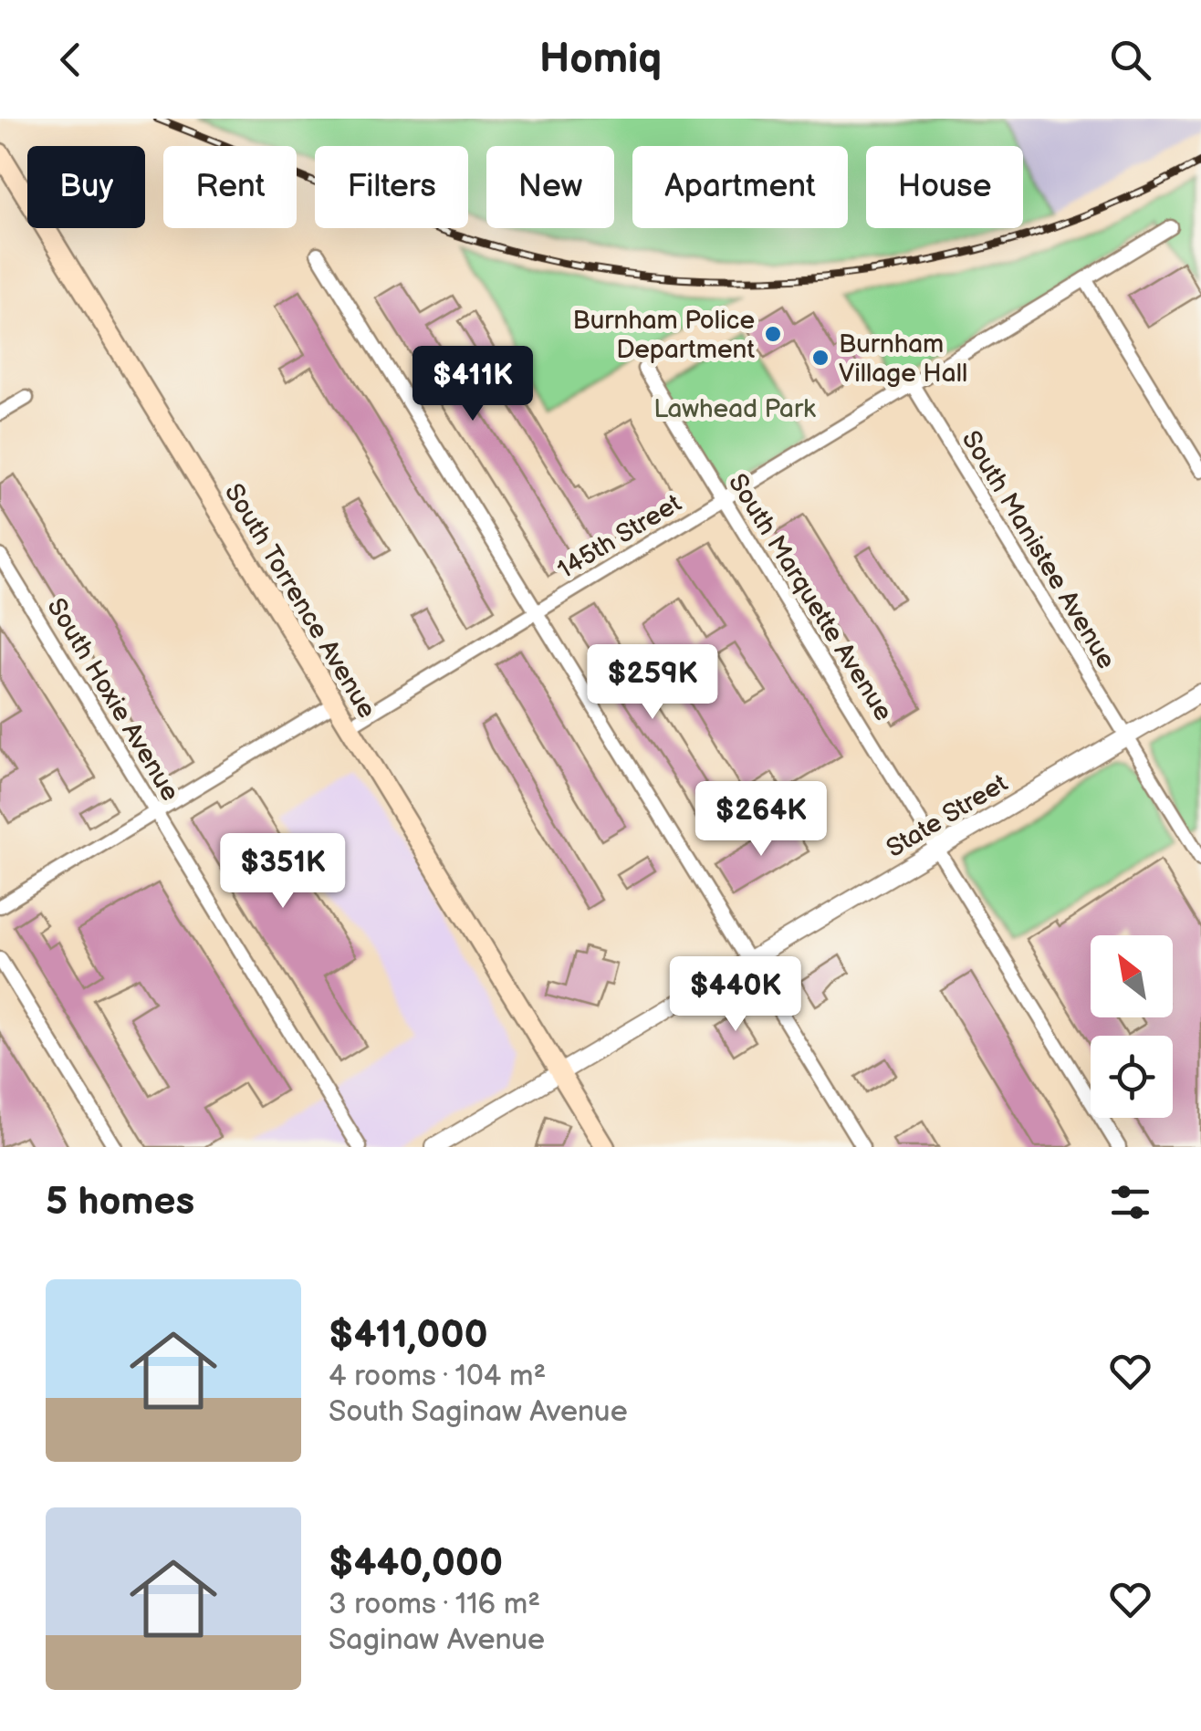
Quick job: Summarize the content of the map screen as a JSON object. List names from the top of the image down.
{
  "streets": {
    "main road": ["South Torrence Avenue"],
    "street": [
      "145th Street",
      "South Manistee Avenue",
      "South Marquette Avenue",
      "South Hoxie Avenue",
      "State Street"
    ]
  },
  "crossings": [
    ["145th Street", "South Manistee Avenue"],
    ["145th Street", "South Marquette Avenue"],
    ["145th Street", "South Torrence Avenue"],
    ["South Manistee Avenue", "State Street"],
    ["South Marquette Avenue", "State Street"],
    ["South Torrence Avenue", "State Street"]
  ],
  "parks": ["Lawhead Park"],
  "places": ["Burnham Police Department", "Burnham Village Hall"],
  "north": "top left",
  "page": {
    "header": "Homiq",
    "chip": [
      "Buy",
      "Rent",
      "Filters",
      "New",
      "Apartment",
      "House"
    ],
    "price": [
      "$411K",
      "$259K",
      "$264K",
      "$351K",
      "$440K"
    ],
    "heading": "5 homes",
    "list": [
      {
        "name": "$411,000",
        "note": "4 rooms · 104 m² · South Saginaw Avenue"
      },
      {
        "name": "$440,000",
        "note": "3 rooms · 116 m² · Saginaw Avenue"
      }
    ]
  }
}
